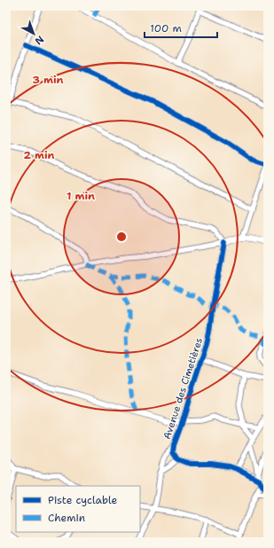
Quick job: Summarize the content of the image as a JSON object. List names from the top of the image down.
{
  "streets": {
    "street": ["Avenue des Cimetières"]
  },
  "legend": ["Piste cyclable", "Chemin"],
  "scale_bar": "100 m",
  "north": "bottom right",
  "rings": ["3 min", "2 min", "1 min"]
}
